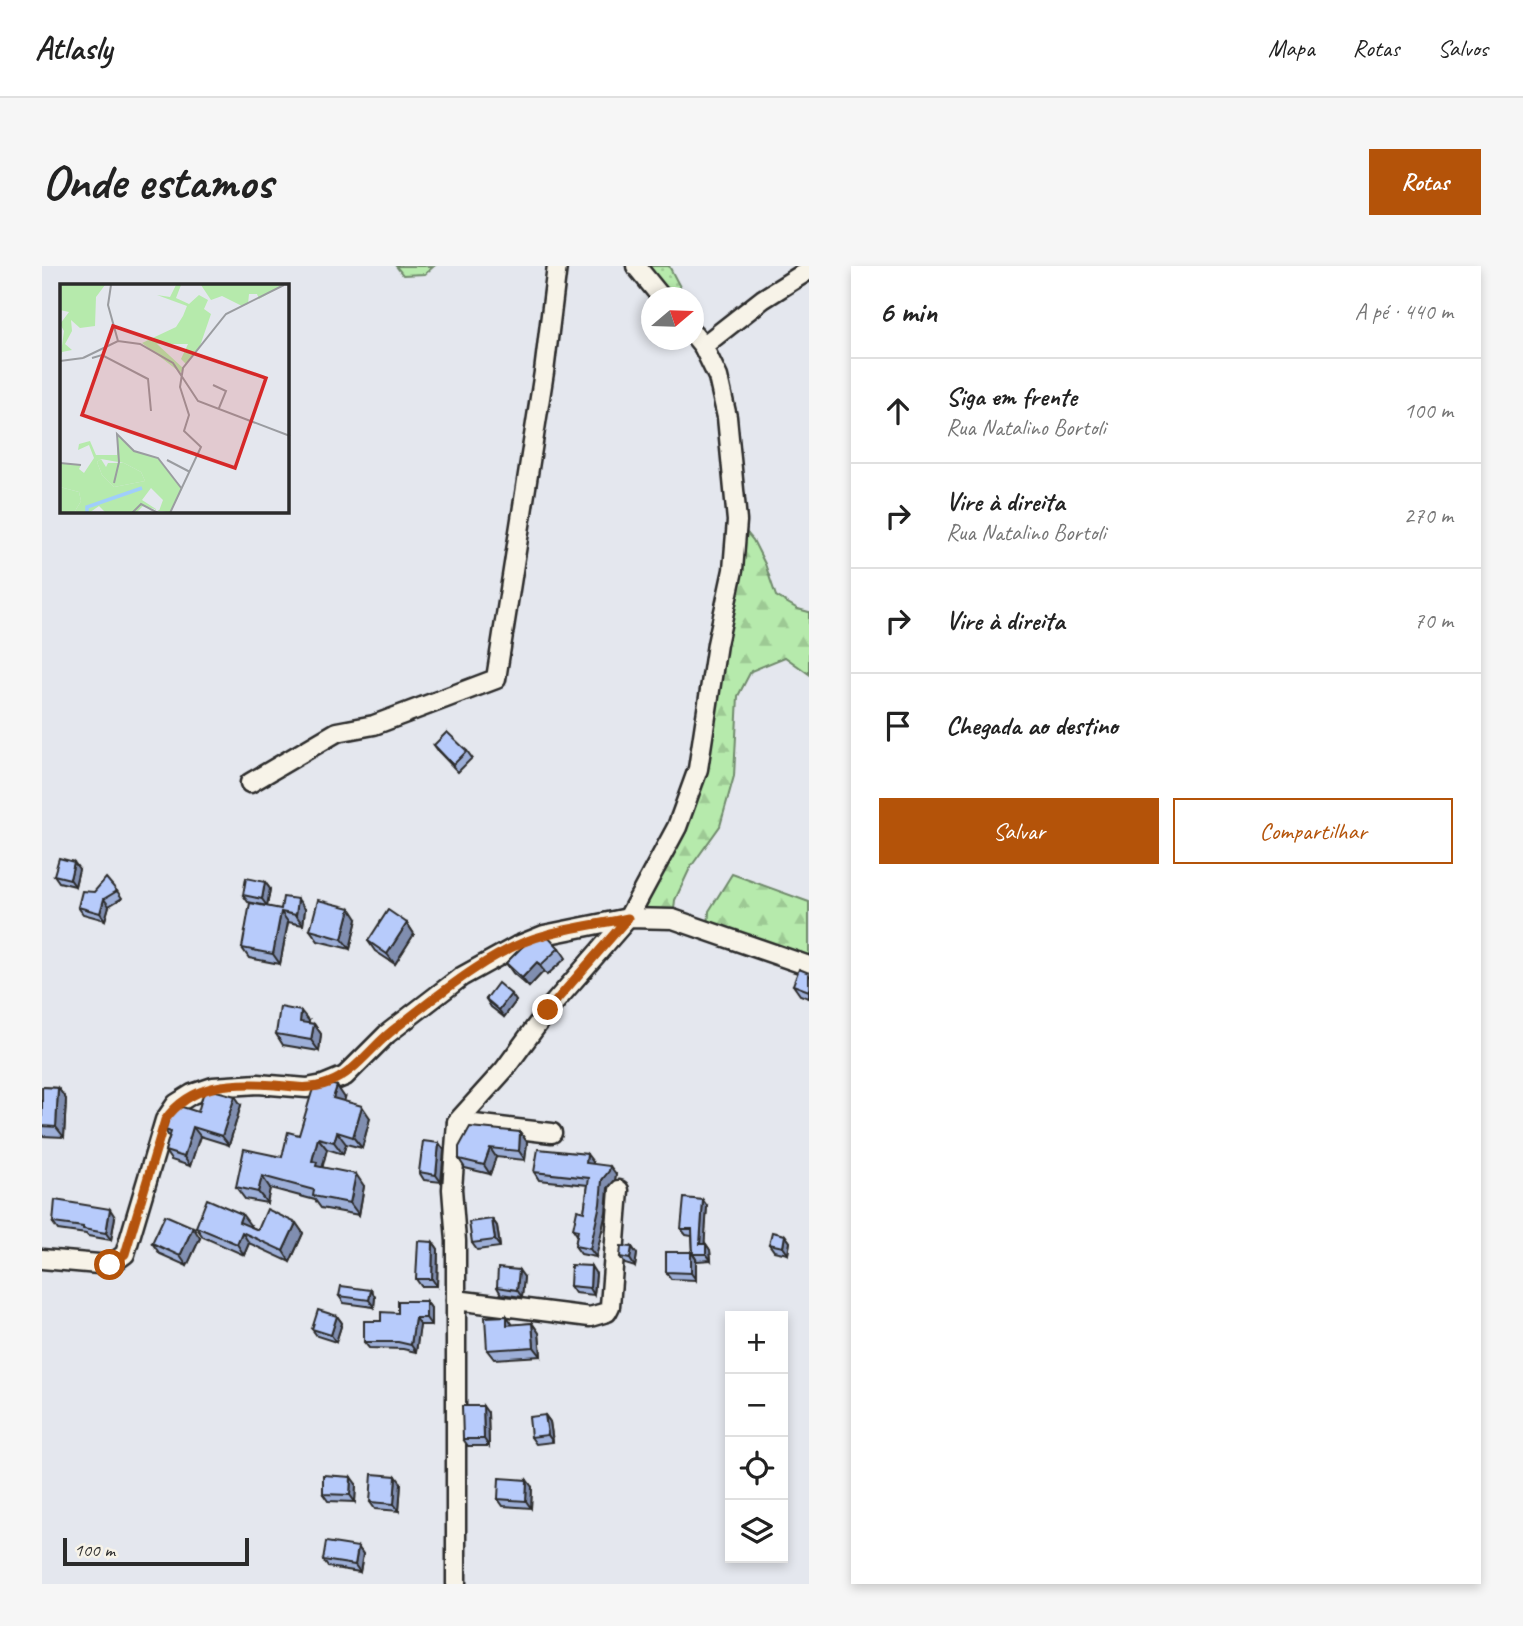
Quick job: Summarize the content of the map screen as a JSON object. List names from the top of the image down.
{
  "scale_bar": "100 m",
  "north": "right",
  "page": {
    "header": "Atlasly",
    "nav": ["Mapa", "Rotas", "Salvos"],
    "buttons": [
      "Rotas",
      ["Salvar", "Compartilhar"]
    ],
    "title": "Onde estamos",
    "heading": ["6 min", "A pé · 440 m"],
    "list": [
      ["Siga em frente", "Rua Natalino Bortoli", "100 m"],
      ["Vire à direita", "Rua Natalino Bortoli", "270 m"],
      ["Vire à direita", "70 m"],
      "Chegada ao destino"
    ],
    "map_buttons": ["+", "−"],
    "scale": "100 m"
  }
}
